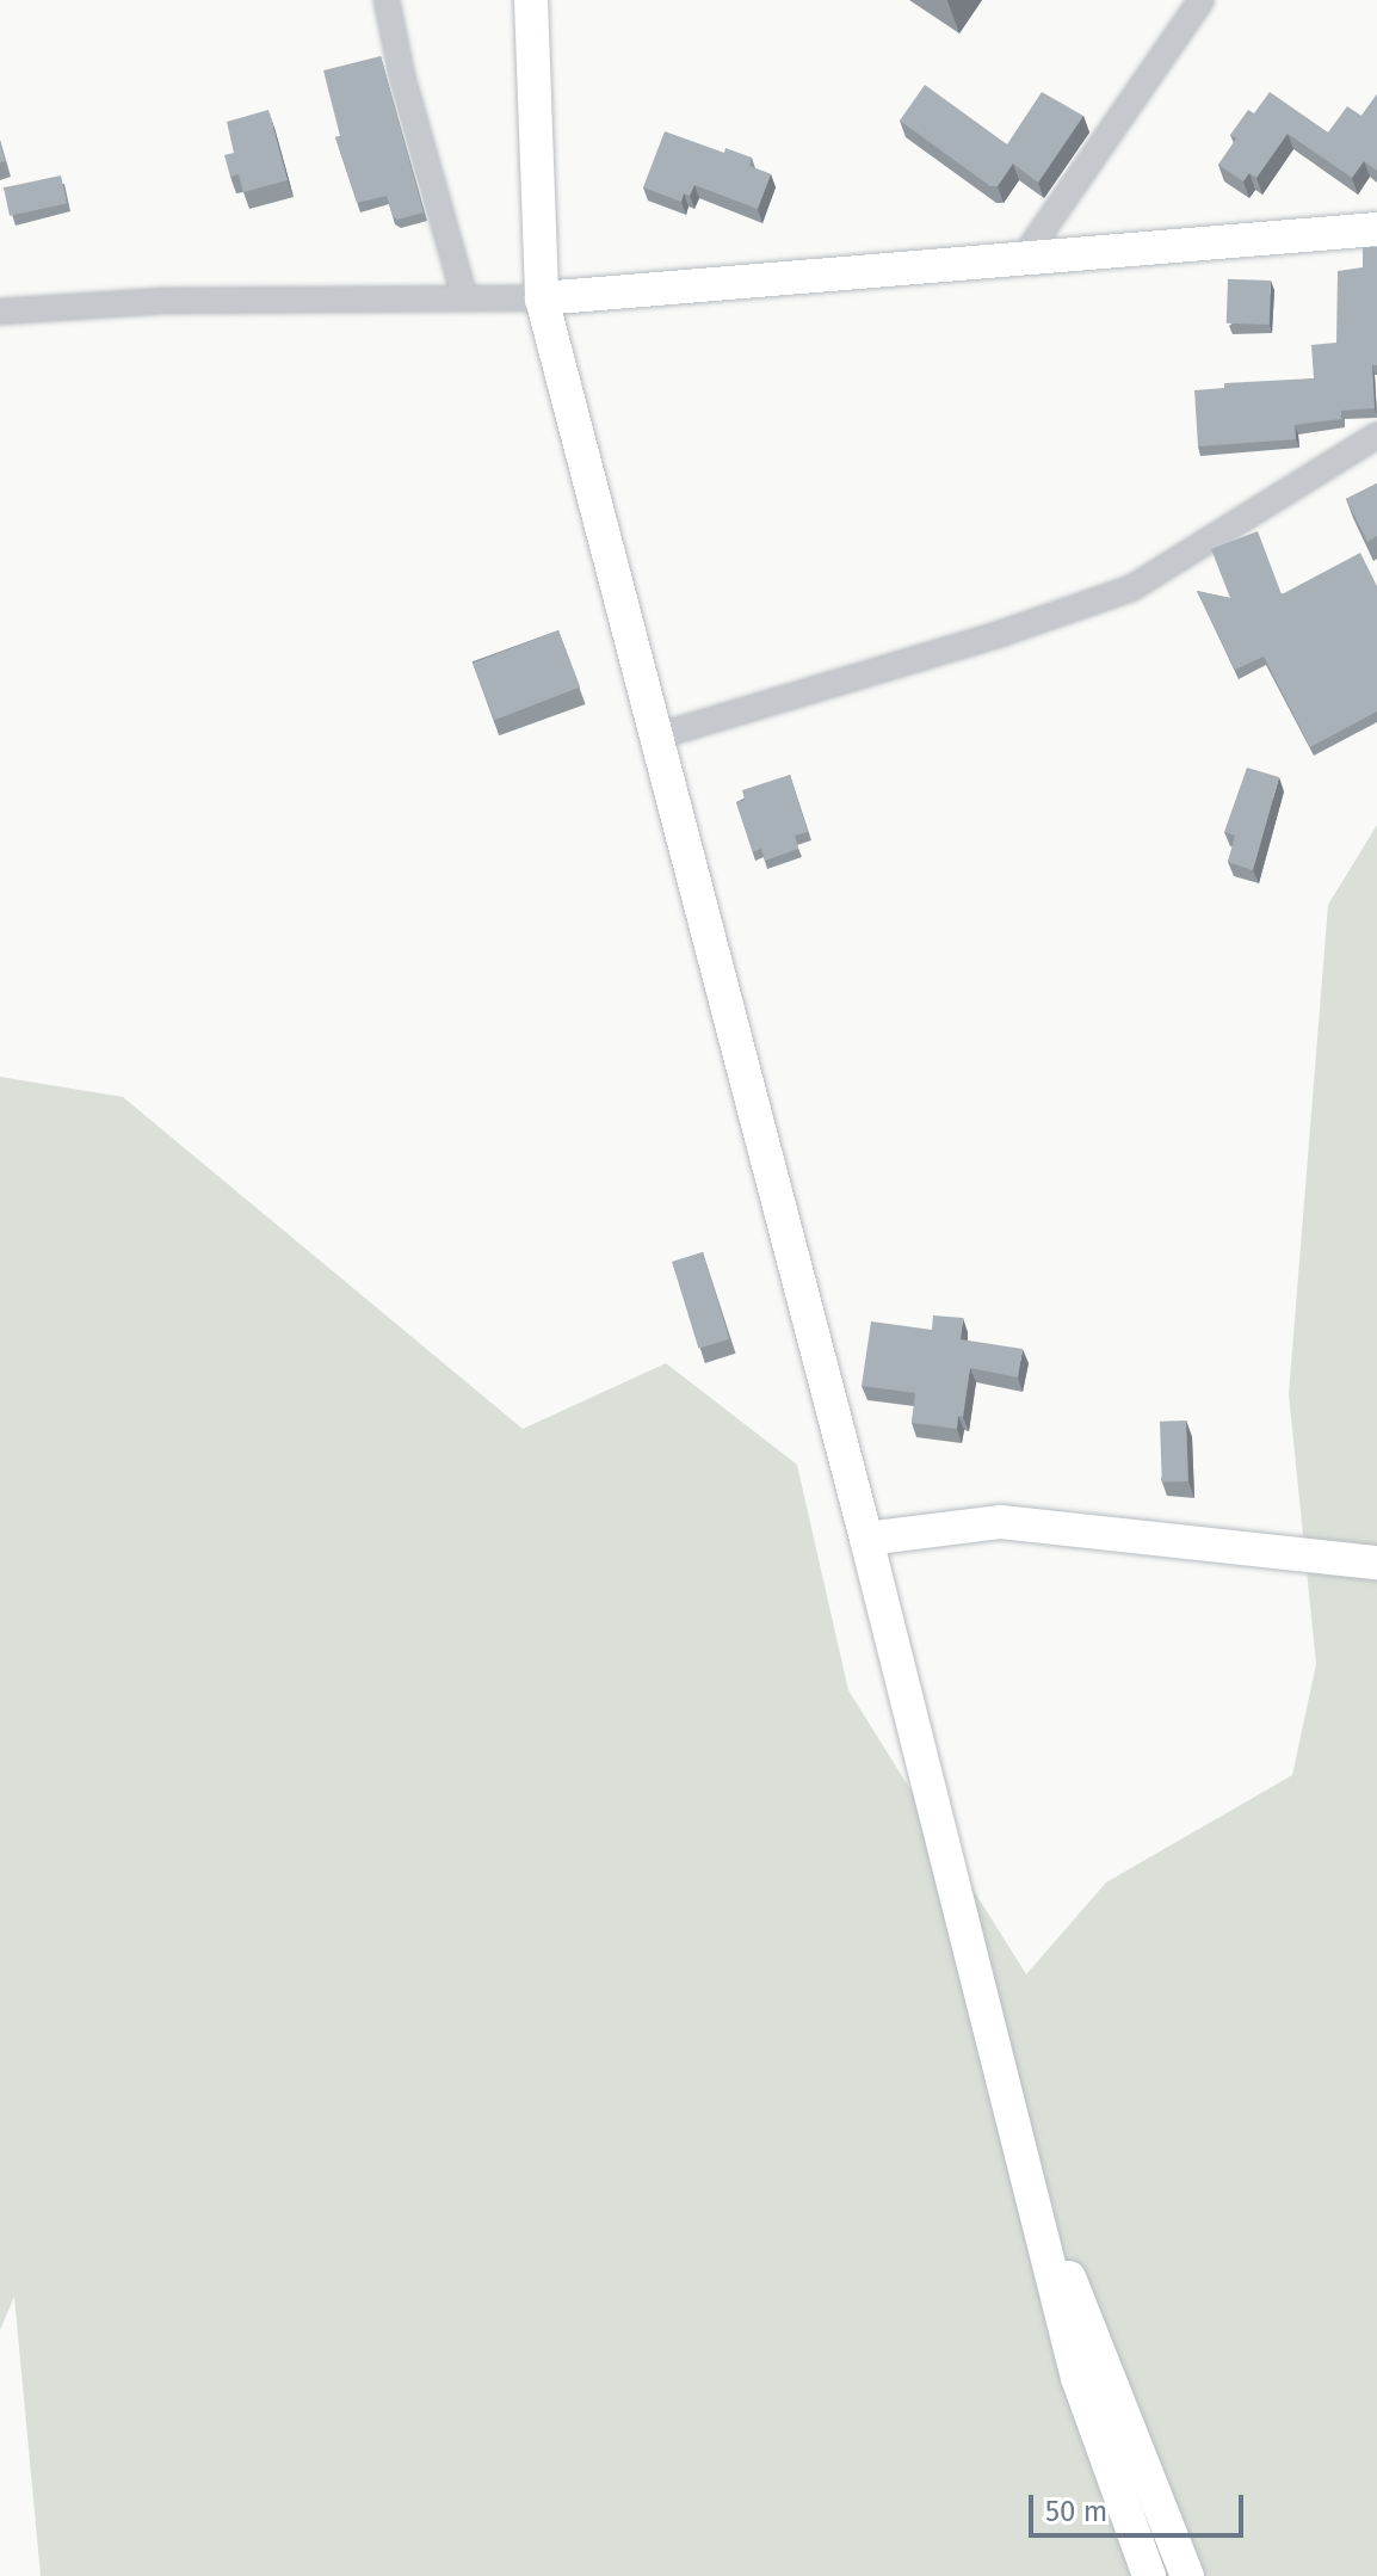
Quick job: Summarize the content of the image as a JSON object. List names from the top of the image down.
{
  "scale_bar": "50 m"
}
